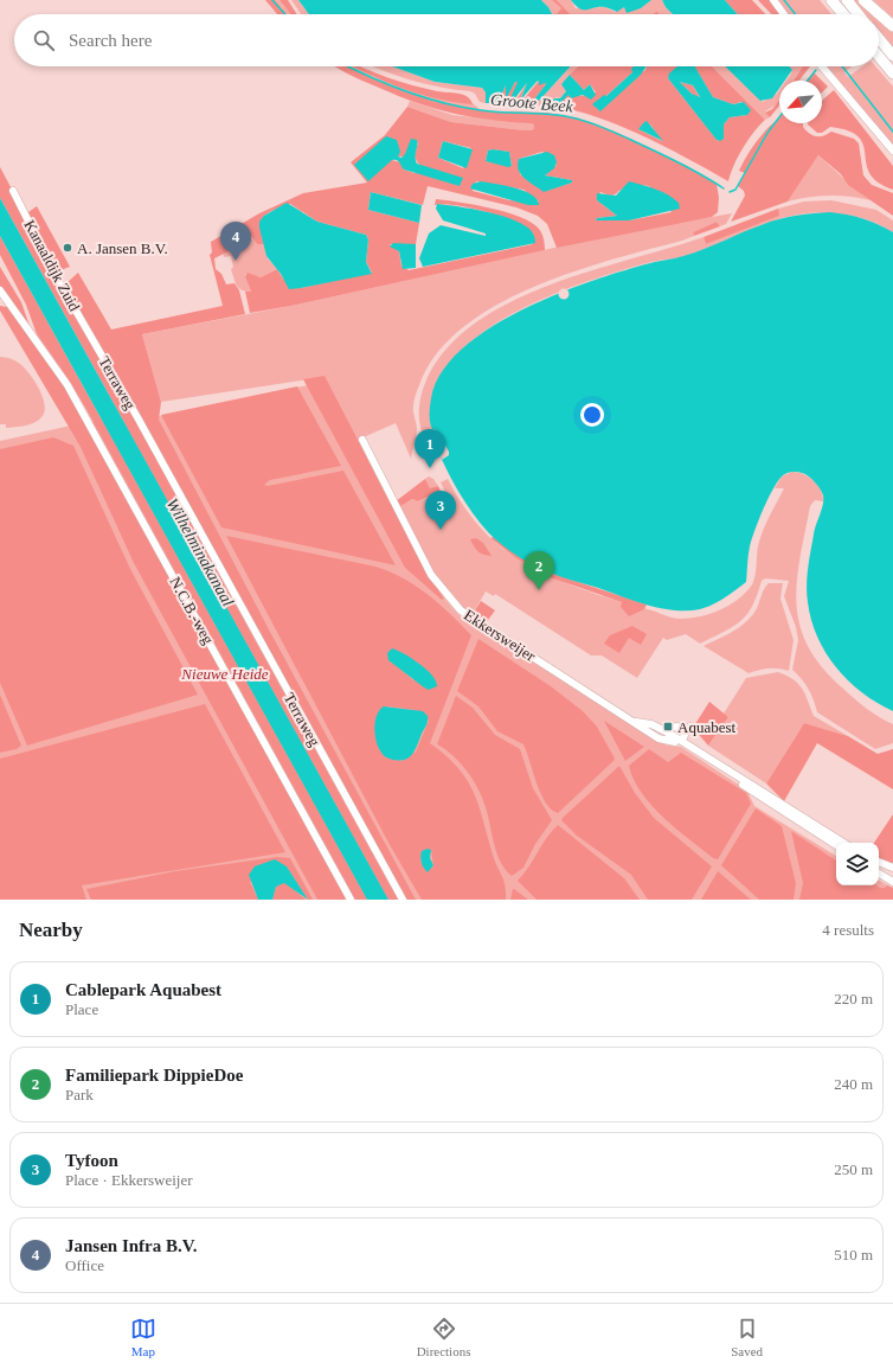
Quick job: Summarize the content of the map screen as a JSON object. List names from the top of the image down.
{
  "streets": {
    "street": [
      "Kanaaldijk Zuid",
      "Terraweg",
      "N.C.B.-weg",
      "Ekkersweijer"
    ]
  },
  "crossings": [
    ["Kanaaldijk Zuid", "Terraweg"]
  ],
  "water": ["Groote Beek", "Wilhelminakanaal"],
  "parks": ["Nieuwe Heide"],
  "places": {
    "other": ["A. Jansen B.V."],
    "transit": ["Aquabest"]
  },
  "north": "bottom left",
  "page": {
    "search": "Search here",
    "pins": [
      "4",
      "1",
      "3",
      "2"
    ],
    "heading": ["Nearby", "4 results"],
    "list": [
      {
        "mark": "1",
        "name": "Cablepark Aquabest",
        "note": "Place",
        "value": "220 m"
      },
      {
        "mark": "2",
        "name": "Familiepark DippieDoe",
        "note": "Park",
        "value": "240 m"
      },
      {
        "mark": "3",
        "name": "Tyfoon",
        "note": "Place · Ekkersweijer",
        "value": "250 m"
      },
      {
        "mark": "4",
        "name": "Jansen Infra B.V.",
        "note": "Office",
        "value": "510 m"
      }
    ],
    "nav": ["Map", "Directions", "Saved"]
  }
}
